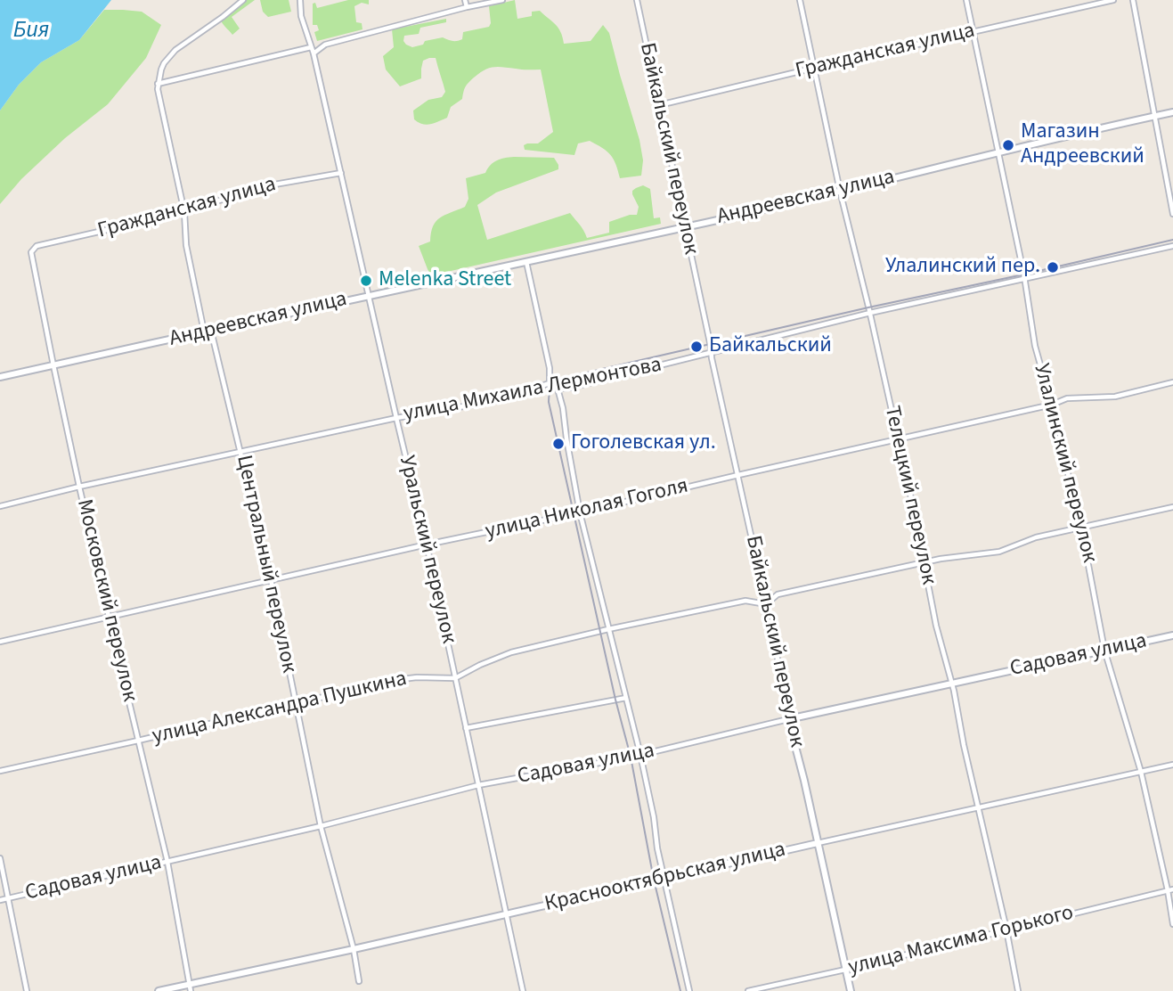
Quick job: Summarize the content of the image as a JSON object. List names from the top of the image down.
{
  "streets": {
    "main road": [
      "Байкальский переулок",
      "Андреевская улица",
      "Садовая улица",
      "Краснооктябрьская улица"
    ],
    "street": [
      "Гражданская улица",
      "улица Михаила Лермонтова",
      "Улалинский переулок",
      "Телецкий переулок",
      "улица Николая Гоголя",
      "Уральский переулок",
      "Центральный переулок",
      "Московский переулок",
      "улица Александра Пушкина",
      "улица Максима Горького"
    ]
  },
  "crossings": [
    ["Гражданская улица", "Байкальский переулок"],
    ["Гражданская улица", "Улалинский переулок"],
    ["Гражданская улица", "Телецкий переулок"],
    ["Гражданская улица", "Уральский переулок"],
    ["Гражданская улица", "Московский переулок"],
    ["Байкальский переулок", "Андреевская улица"],
    ["Байкальский переулок", "улица Михаила Лермонтова"],
    ["Байкальский переулок", "улица Николая Гоголя"],
    ["Байкальский переулок", "Садовая улица"],
    ["Байкальский переулок", "улица Александра Пушкина"],
    ["Байкальский переулок", "Краснооктябрьская улица"],
    ["Байкальский переулок", "улица Максима Горького"],
    ["Андреевская улица", "Улалинский переулок"],
    ["Андреевская улица", "Телецкий переулок"],
    ["Андреевская улица", "Уральский переулок"],
    ["Андреевская улица", "Центральный переулок"],
    ["Андреевская улица", "Московский переулок"],
    ["улица Михаила Лермонтова", "Улалинский переулок"],
    ["улица Михаила Лермонтова", "Телецкий переулок"],
    ["улица Михаила Лермонтова", "Уральский переулок"],
    ["улица Михаила Лермонтова", "Центральный переулок"],
    ["улица Михаила Лермонтова", "Московский переулок"],
    ["Улалинский переулок", "улица Николая Гоголя"],
    ["Улалинский переулок", "Садовая улица"],
    ["Улалинский переулок", "улица Александра Пушкина"],
    ["Улалинский переулок", "Краснооктябрьская улица"],
    ["Улалинский переулок", "улица Максима Горького"],
    ["Телецкий переулок", "улица Николая Гоголя"],
    ["Телецкий переулок", "Садовая улица"],
    ["Телецкий переулок", "улица Александра Пушкина"],
    ["Телецкий переулок", "Краснооктябрьская улица"],
    ["Телецкий переулок", "улица Максима Горького"],
    ["улица Николая Гоголя", "Уральский переулок"],
    ["улица Николая Гоголя", "Центральный переулок"],
    ["улица Николая Гоголя", "Московский переулок"],
    ["Уральский переулок", "Садовая улица"],
    ["Уральский переулок", "улица Александра Пушкина"],
    ["Уральский переулок", "Краснооктябрьская улица"],
    ["Центральный переулок", "Садовая улица"],
    ["Центральный переулок", "улица Александра Пушкина"],
    ["Центральный переулок", "Краснооктябрьская улица"],
    ["Московский переулок", "Садовая улица"],
    ["Московский переулок", "улица Александра Пушкина"],
    ["Московский переулок", "Краснооктябрьская улица"]
  ],
  "water": ["Бия"],
  "places": [
    "Магазин Андреевский",
    "Улалинский пер.",
    "Melenka Street",
    "Байкальский",
    "Гоголевская ул."
  ]
}
